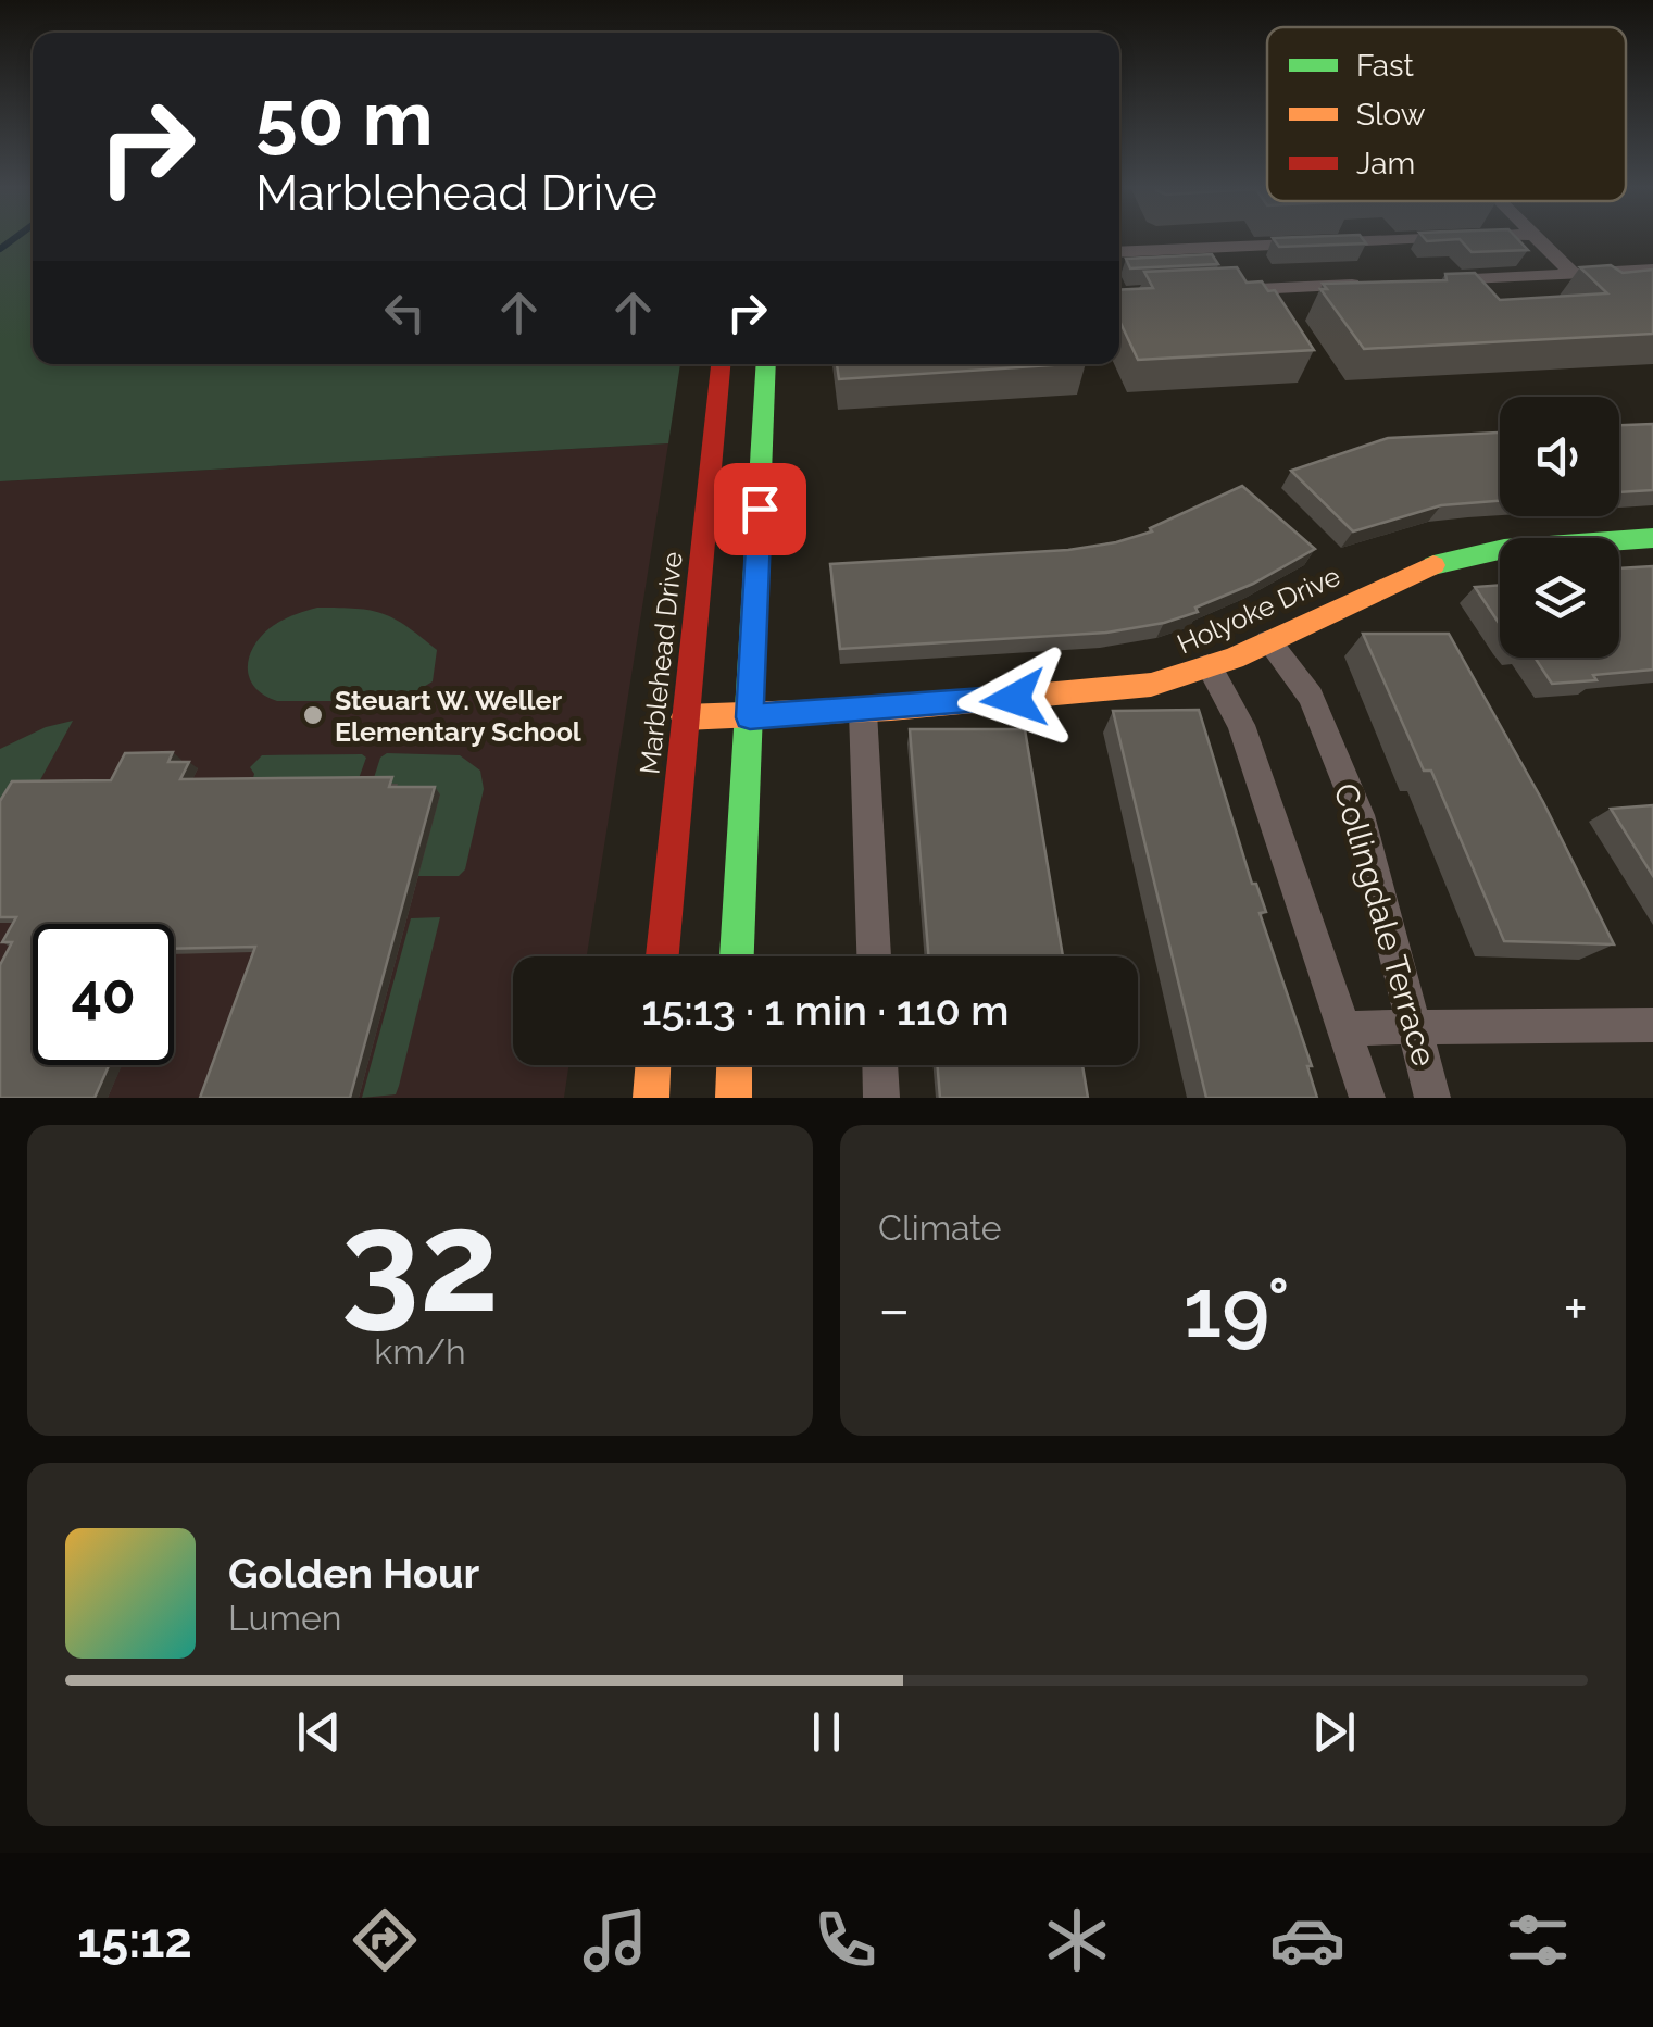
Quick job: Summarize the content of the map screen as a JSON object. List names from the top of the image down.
{
  "streets": {
    "street": ["Holyoke Drive", "Marblehead Drive", "Collingdale Terrace"]
  },
  "crossings": [
    ["Holyoke Drive", "Marblehead Drive"],
    ["Holyoke Drive", "Collingdale Terrace"]
  ],
  "places": ["Steuart W. Weller Elementary School"],
  "legend": ["Fast", "Slow", "Jam"],
  "page": {
    "turn": ["50 m", "Marblehead Drive"],
    "limit": "40",
    "trip": "15:13 · 1 min · 110 m",
    "tile": [
      ["32", "km/h"],
      "Climate"
    ],
    "heat": ["−", "19°", "+"],
    "song": ["Golden Hour", "Lumen"],
    "tabs": "15:12"
  }
}
